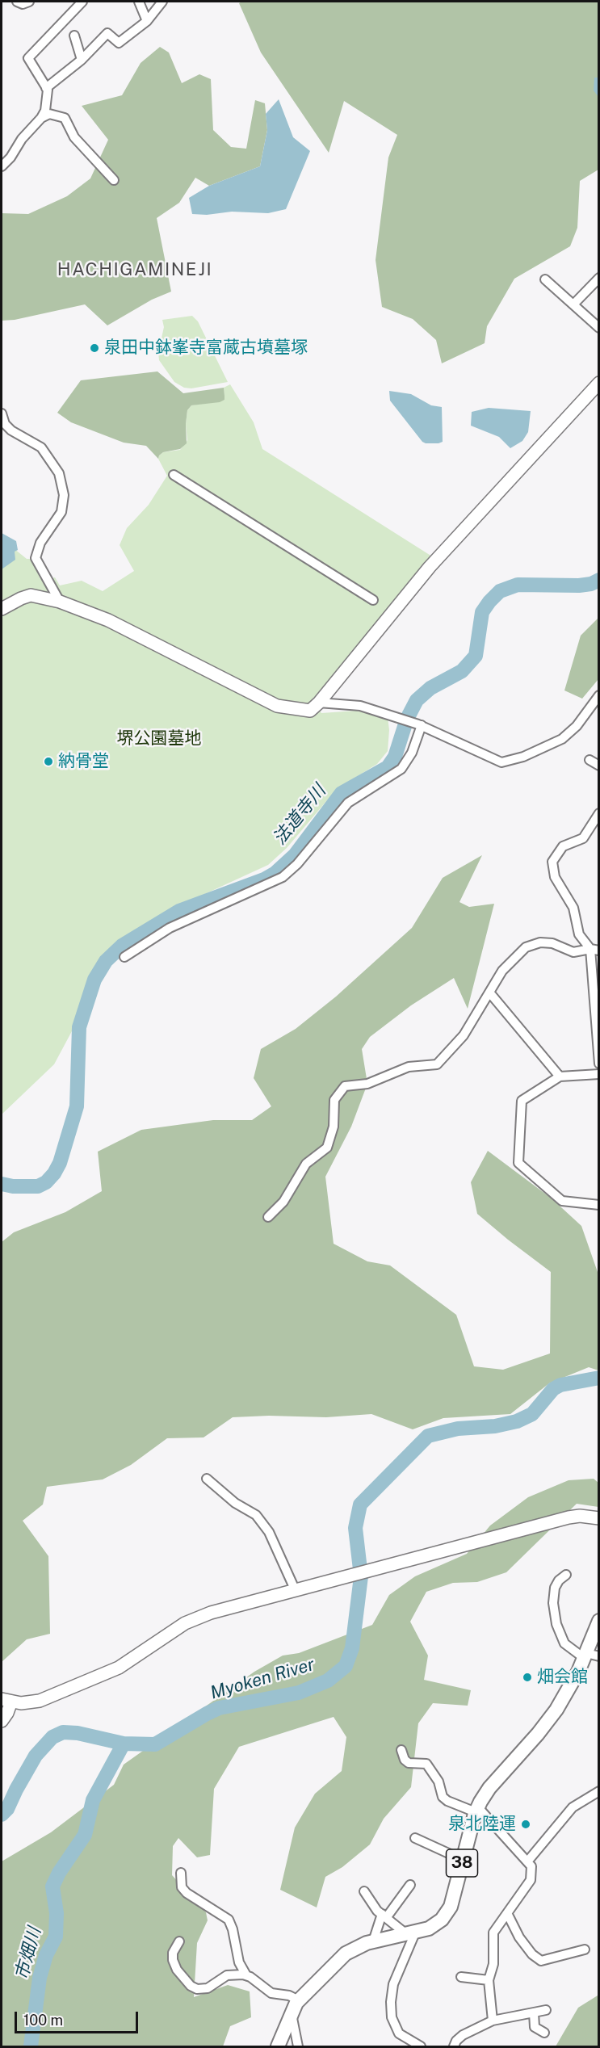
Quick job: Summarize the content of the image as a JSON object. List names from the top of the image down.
{
  "streets": {
    "main road": ["38"]
  },
  "districts": ["HACHIGAMINEJI"],
  "water": ["法道寺川", "Myoken River", "市畑川"],
  "parks": ["堺公園墓地"],
  "places": [
    "泉田中鉢峯寺富蔵古墳墓塚",
    "納骨堂",
    "畑会館",
    "泉北陸運"
  ],
  "scale_bar": "100 m"
}
